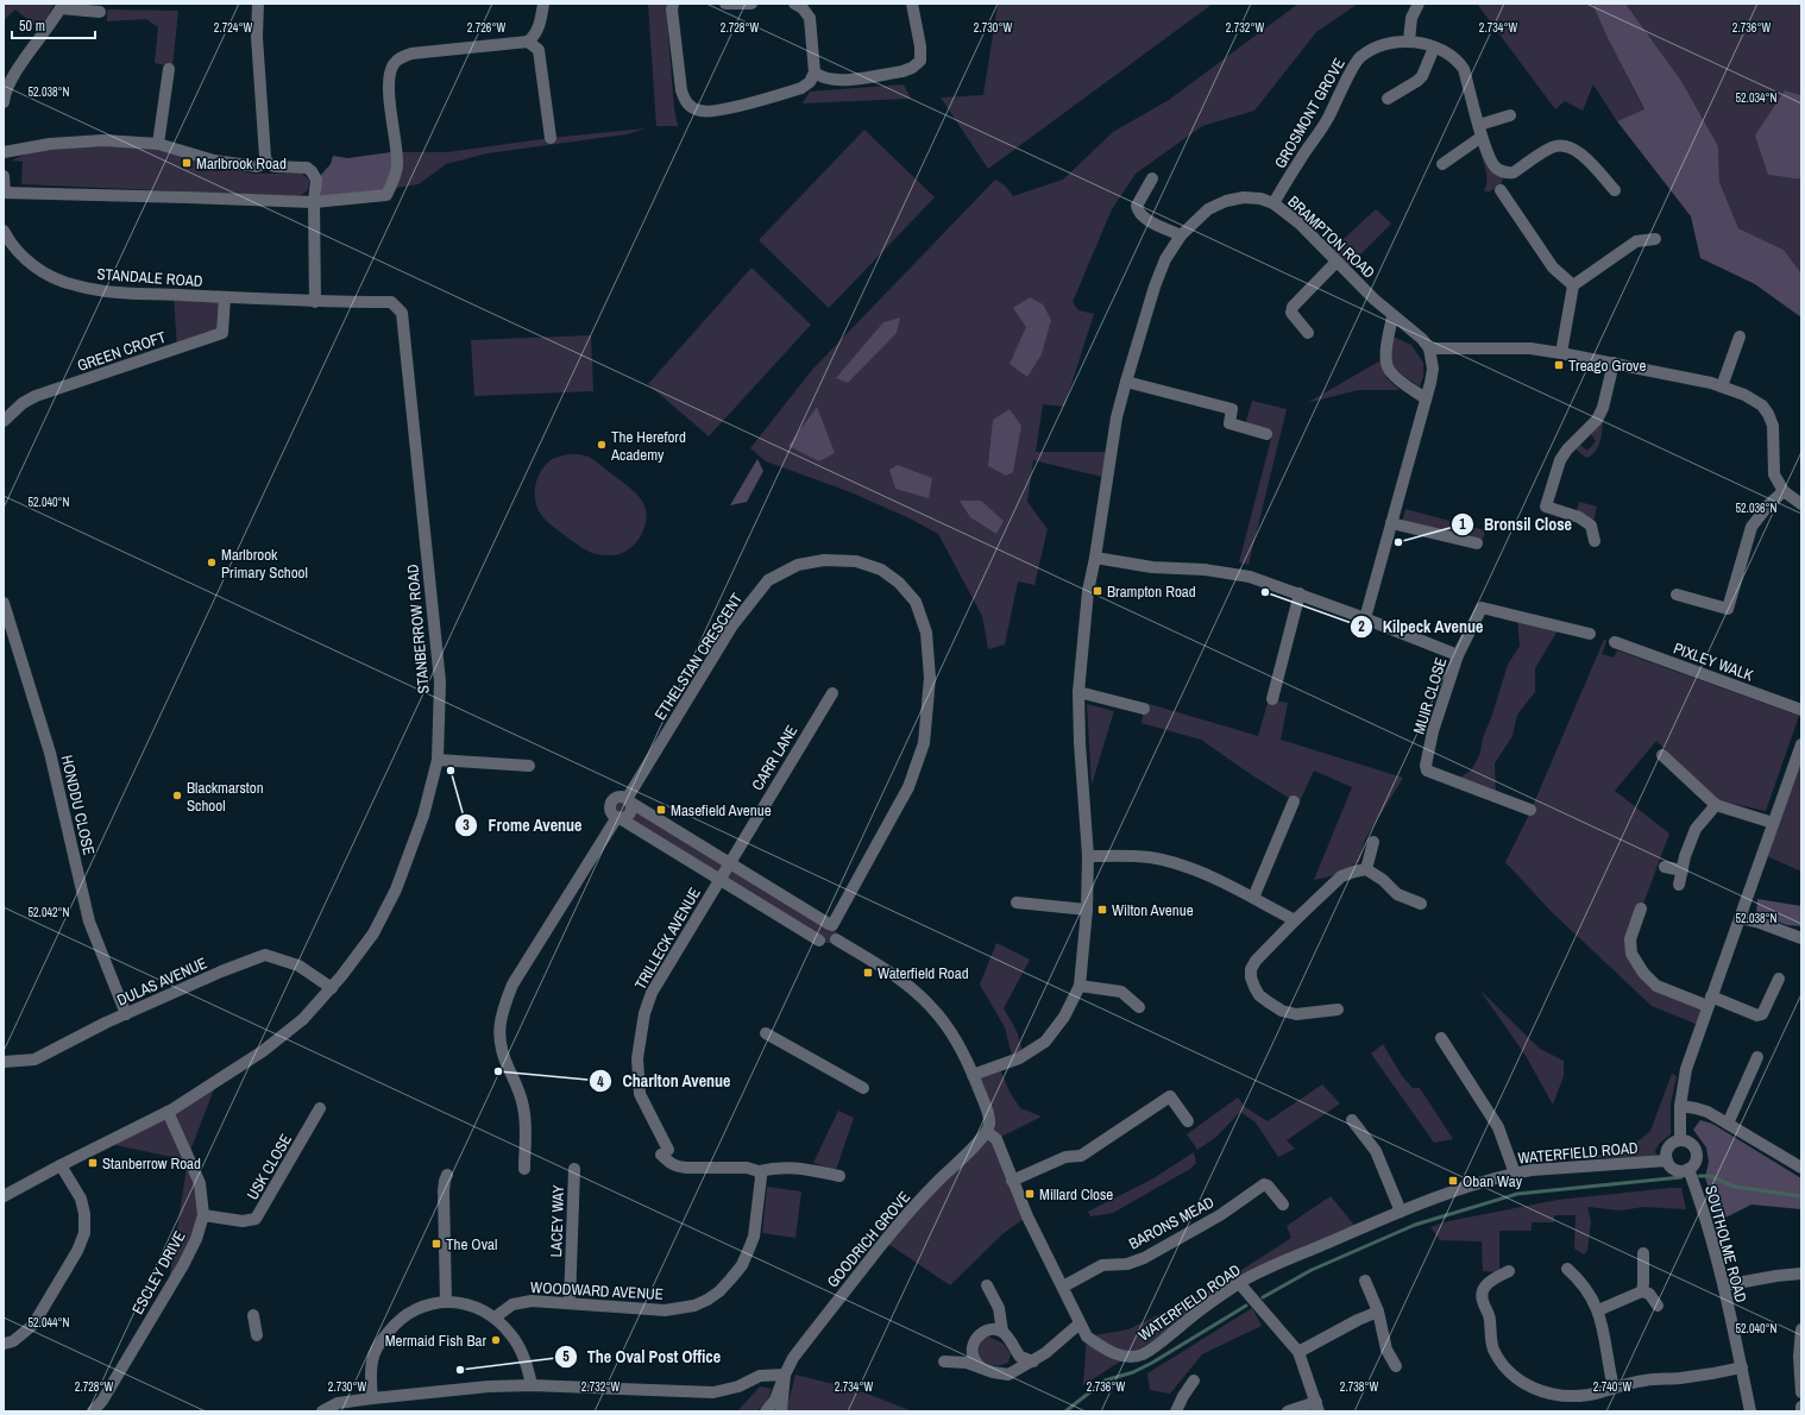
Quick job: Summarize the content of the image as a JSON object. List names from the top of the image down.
{
  "streets": {
    "street": [
      "GROSMONT GROVE",
      "BRAMPTON ROAD",
      "STANDALE ROAD",
      "GREEN CROFT",
      "STANBERROW ROAD",
      "ETHELSTAN CRESCENT",
      "PIXLEY WALK",
      "MUIR CLOSE",
      "CARR LANE",
      "HONDDU CLOSE",
      "TRILLECK AVENUE",
      "DULAS AVENUE",
      "WATERFIELD ROAD",
      "USK CLOSE",
      "LACEY WAY",
      "BARONS MEAD",
      "GOODRICH GROVE",
      "SOUTHOLME ROAD",
      "ESCLEY DRIVE",
      "WOODWARD AVENUE"
    ]
  },
  "crossings": [
    ["GROSMONT GROVE", "BRAMPTON ROAD"],
    ["STANDALE ROAD", "GREEN CROFT"],
    ["STANDALE ROAD", "STANBERROW ROAD"],
    ["STANBERROW ROAD", "DULAS AVENUE"],
    ["STANBERROW ROAD", "ESCLEY DRIVE"],
    ["CARR LANE", "TRILLECK AVENUE"],
    ["HONDDU CLOSE", "DULAS AVENUE"],
    ["TRILLECK AVENUE", "WOODWARD AVENUE"],
    ["WATERFIELD ROAD", "BARONS MEAD"],
    ["WATERFIELD ROAD", "GOODRICH GROVE"],
    ["WATERFIELD ROAD", "SOUTHOLME ROAD"],
    ["USK CLOSE", "ESCLEY DRIVE"],
    ["LACEY WAY", "WOODWARD AVENUE"]
  ],
  "places": {
    "transit": [
      "Marlbrook Road",
      "Treago Grove",
      "Brampton Road",
      "Masefield Avenue",
      "Wilton Avenue",
      "Waterfield Road",
      "Stanberrow Road",
      "Oban Way",
      "Millard Close",
      "The Oval"
    ],
    "other": [
      "The Hereford Academy",
      "Bronsil Close",
      "Marlbrook Primary School",
      "Kilpeck Avenue",
      "Frome Avenue",
      "Blackmarston School",
      "Charlton Avenue",
      "Mermaid Fish Bar",
      "The Oval Post Office"
    ]
  },
  "scale_bar": "50 m",
  "coordinates": [
    "2.724°W",
    "2.726°W",
    "2.728°W",
    "2.730°W",
    "2.732°W",
    "2.734°W",
    "2.736°W",
    "52.038°N",
    "52.034°N",
    "52.040°N",
    "52.036°N",
    "52.042°N",
    "52.044°N",
    "2.738°W",
    "2.740°W"
  ]
}
